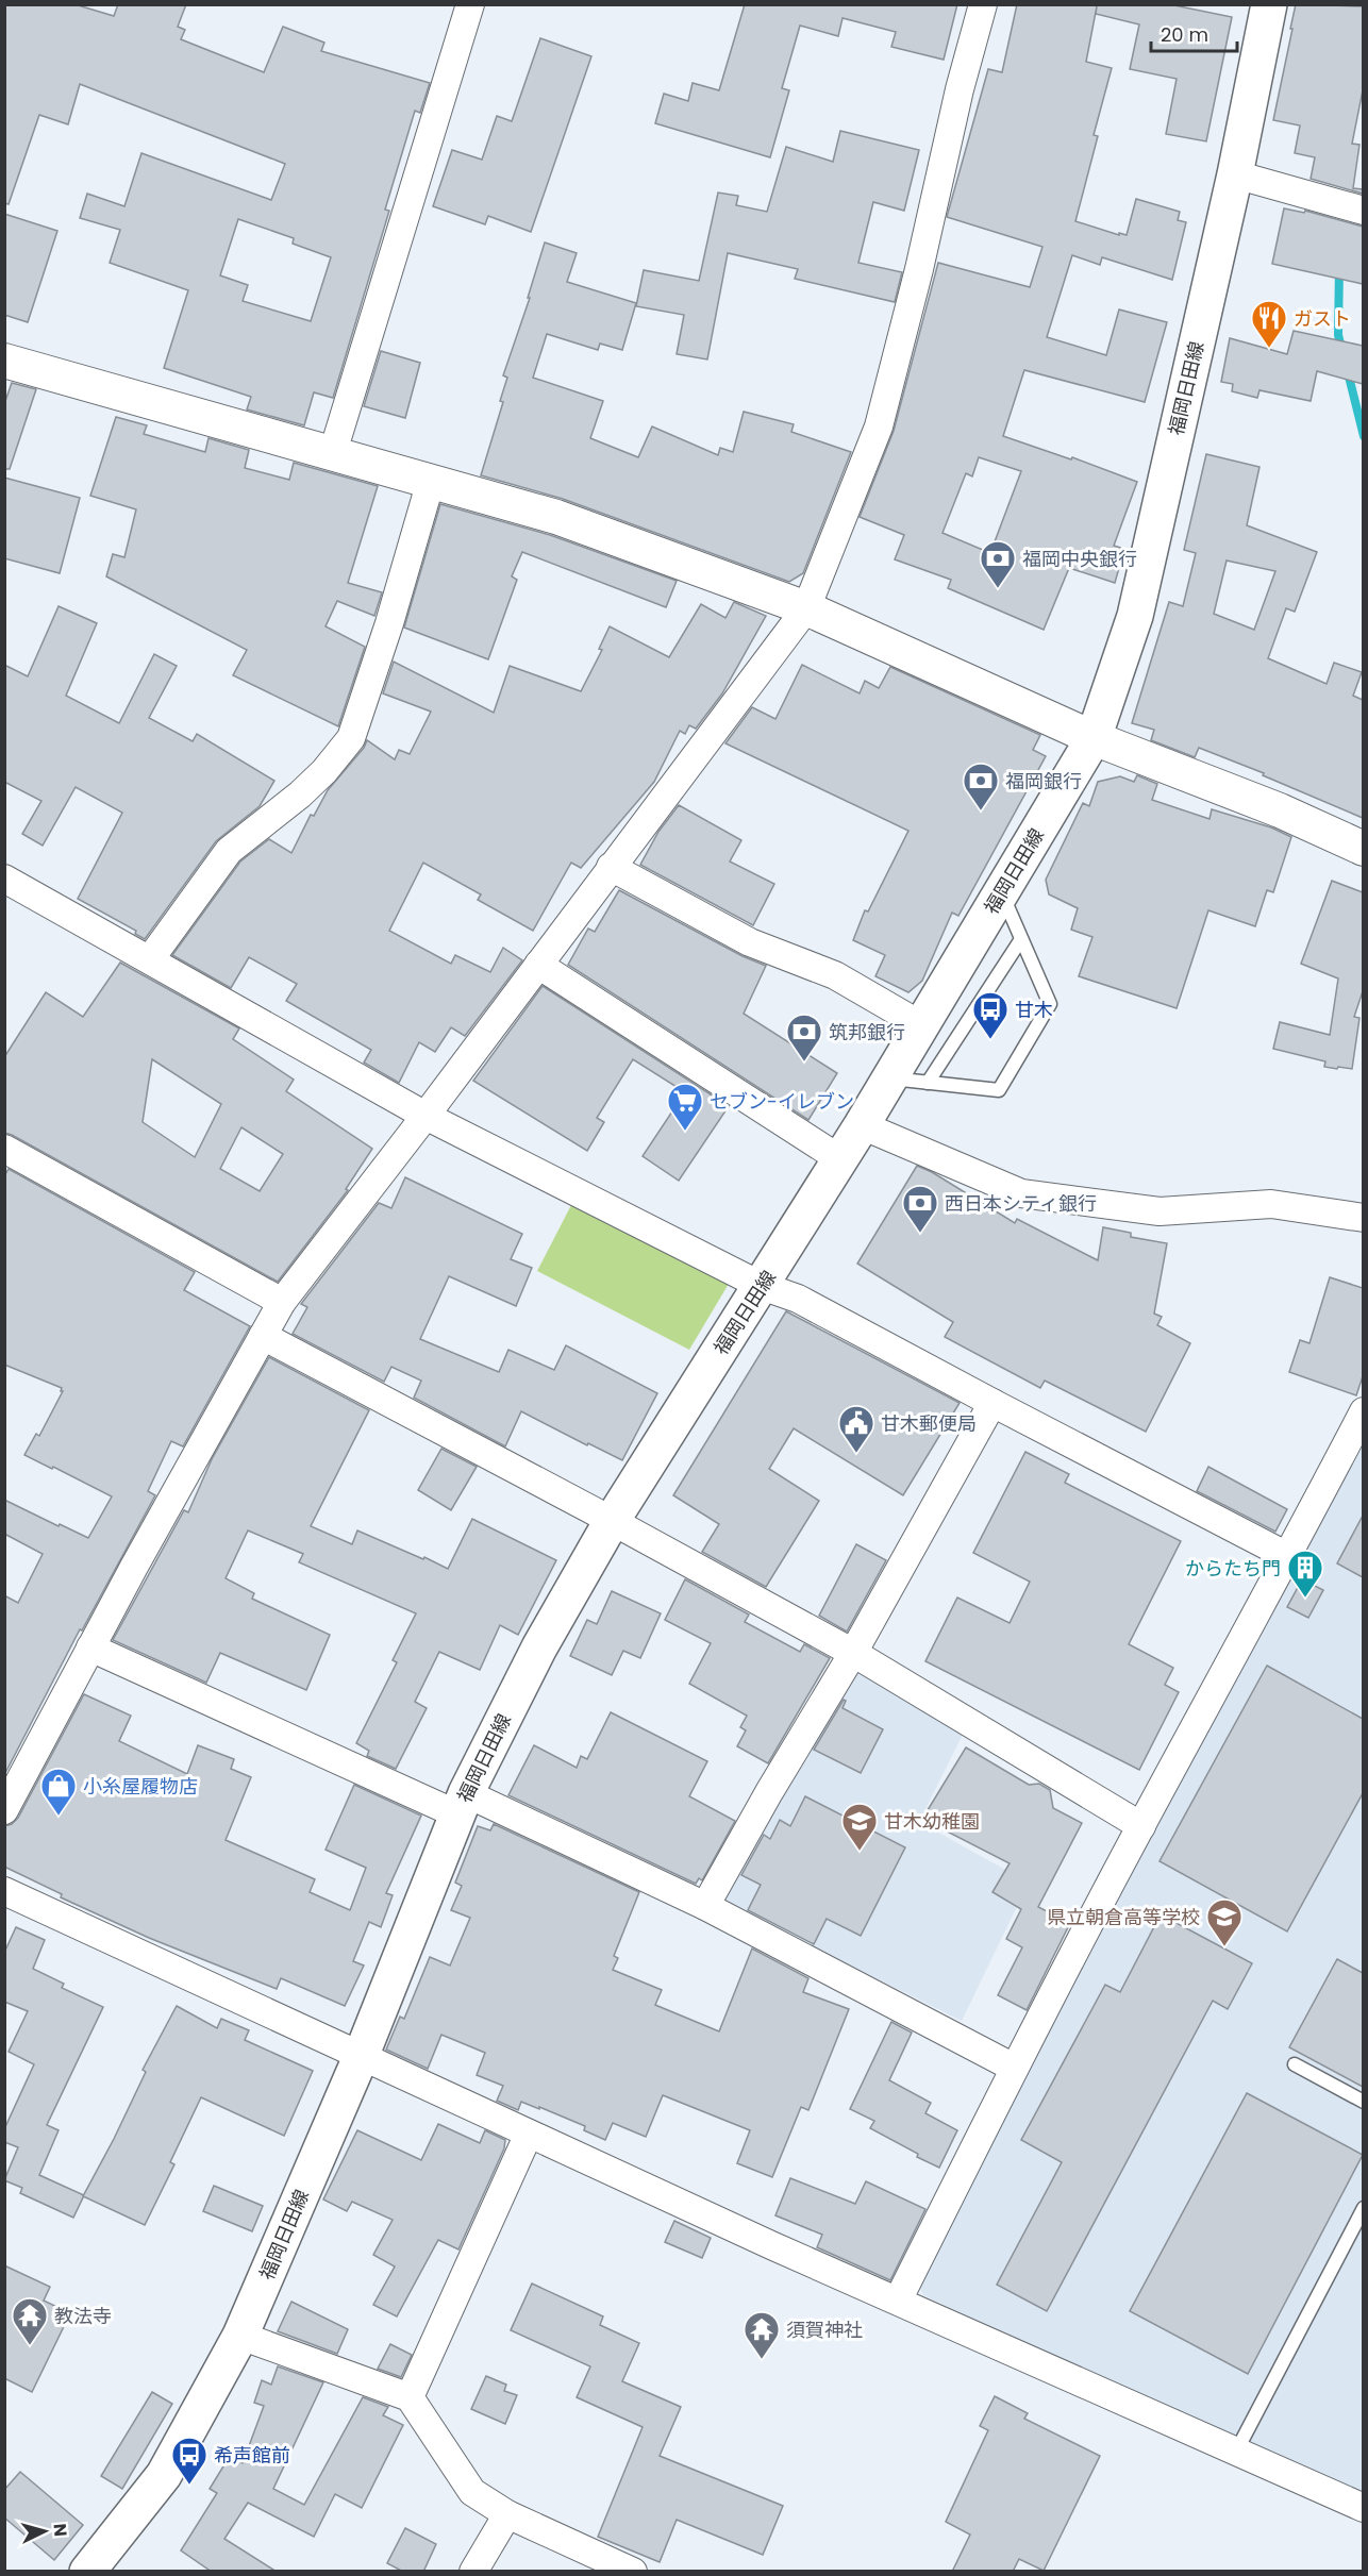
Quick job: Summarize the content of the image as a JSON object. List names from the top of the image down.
{
  "streets": {
    "main road": ["福岡日田線"]
  },
  "places": {
    "restaurant": ["ガスト"],
    "bank": [
      "福岡中央銀行",
      "福岡銀行",
      "筑邦銀行",
      "西日本シティ銀行"
    ],
    "bus stop": ["甘木", "希声館前"],
    "supermarket": ["セブン-イレブン"],
    "public building": ["甘木郵便局"],
    "building": ["からたち門"],
    "shop": ["小糸屋履物店"],
    "school or university": ["甘木幼稚園", "県立朝倉高等学校"],
    "temple": ["教法寺", "須賀神社"]
  },
  "scale_bar": "20 m",
  "north": "right"
}
